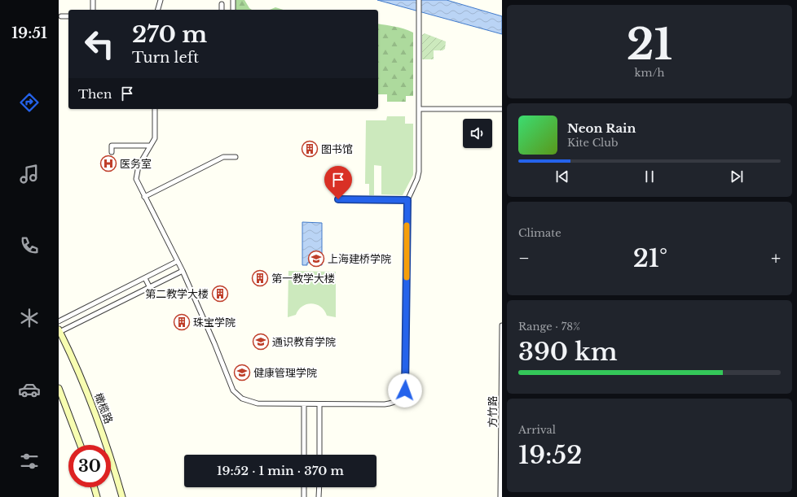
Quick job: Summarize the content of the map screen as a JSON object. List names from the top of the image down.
{
  "streets": {
    "main road": ["橄榄路"],
    "street": ["方竹路"]
  },
  "places": {
    "building": [
      "图书馆",
      "第一教学大楼",
      "第二教学大楼",
      "珠宝学院"
    ],
    "hospital": ["医务室"],
    "school or university": ["上海建桥学院", "通识教育学院", "健康管理学院"]
  },
  "page": {
    "tabs": "19:51",
    "tile": [
      ["21", "km/h"],
      "Climate",
      ["Range · 78%", "390 km"],
      ["Arrival", "19:52"]
    ],
    "turn": ["270 m", "Turn left"],
    "then": "Then",
    "song": ["Neon Rain", "Kite Club"],
    "heat": ["−", "21°", "+"],
    "limit": "30",
    "trip": "19:52 · 1 min · 370 m"
  }
}
